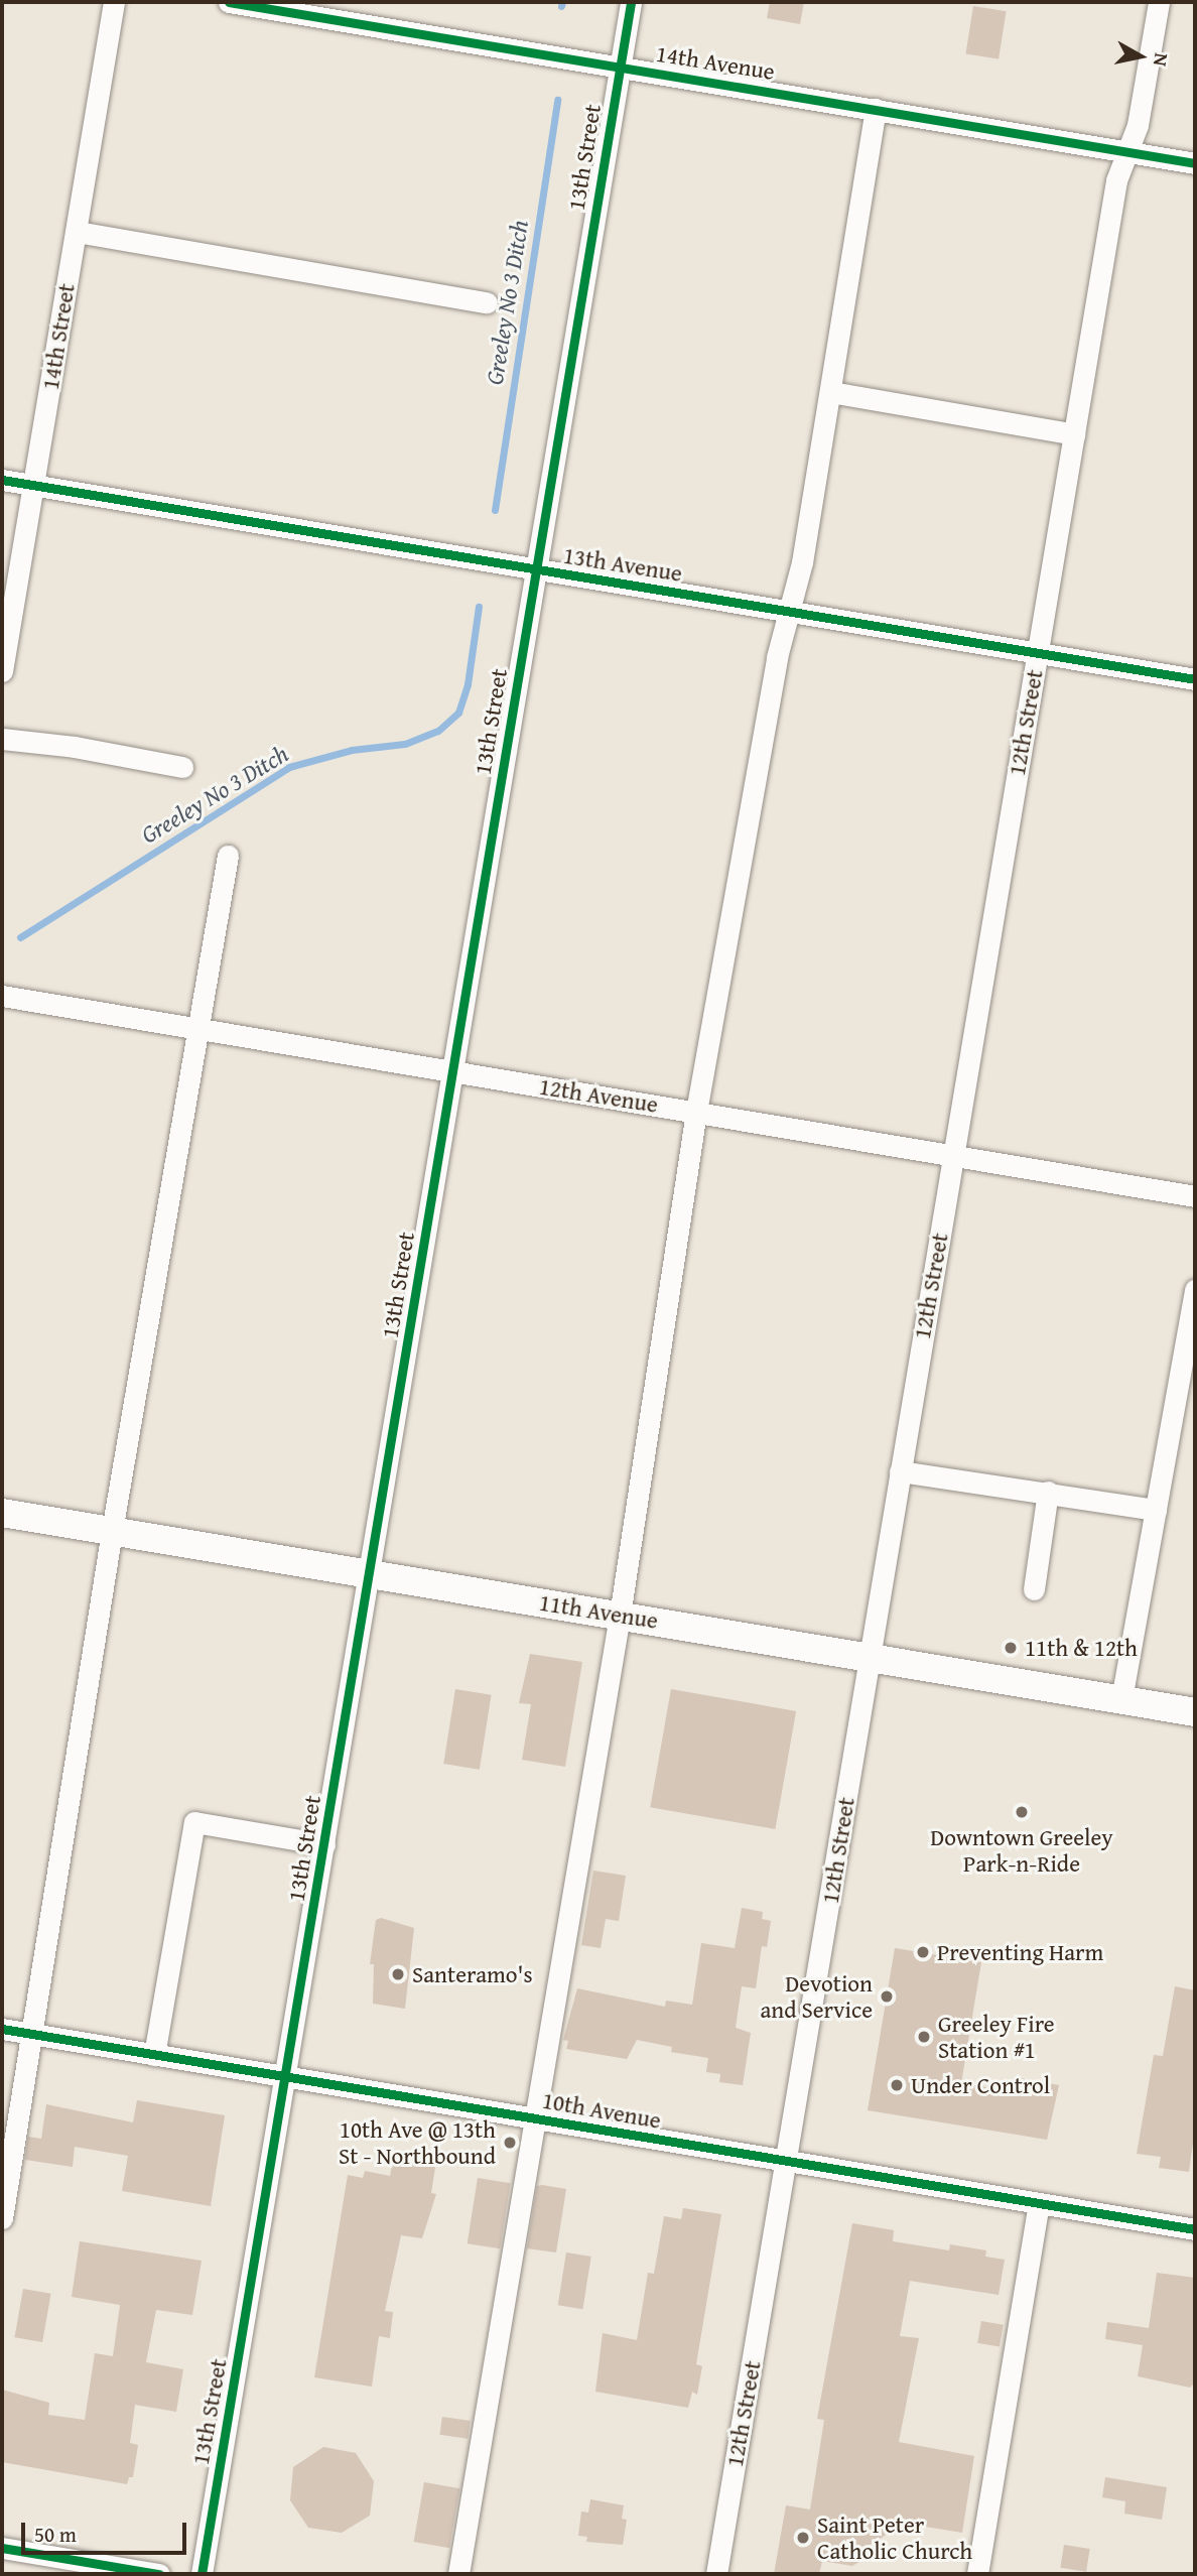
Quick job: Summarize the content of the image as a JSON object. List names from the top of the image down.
{
  "streets": {
    "main road": ["11th Avenue"],
    "street": [
      "14th Avenue",
      "13th Street",
      "14th Street",
      "13th Avenue",
      "12th Street",
      "12th Avenue",
      "10th Avenue"
    ]
  },
  "crossings": [
    ["14th Avenue", "13th Street"],
    ["14th Avenue", "12th Street"],
    ["13th Street", "13th Avenue"],
    ["13th Street", "12th Avenue"],
    ["13th Street", "11th Avenue"],
    ["13th Street", "10th Avenue"],
    ["14th Street", "13th Avenue"],
    ["13th Avenue", "12th Street"],
    ["12th Street", "12th Avenue"],
    ["12th Street", "11th Avenue"],
    ["12th Street", "10th Avenue"]
  ],
  "water": ["Greeley No 3 Ditch"],
  "places": [
    "11th & 12th",
    "Downtown Greeley Park-n-Ride",
    "Preventing Harm",
    "Santeramo's",
    "Devotion and Service",
    "Greeley Fire Station #1",
    "Under Control",
    "10th Ave @ 13th St - Northbound",
    "Saint Peter Catholic Church"
  ],
  "scale_bar": "50 m",
  "north": "right"
}
